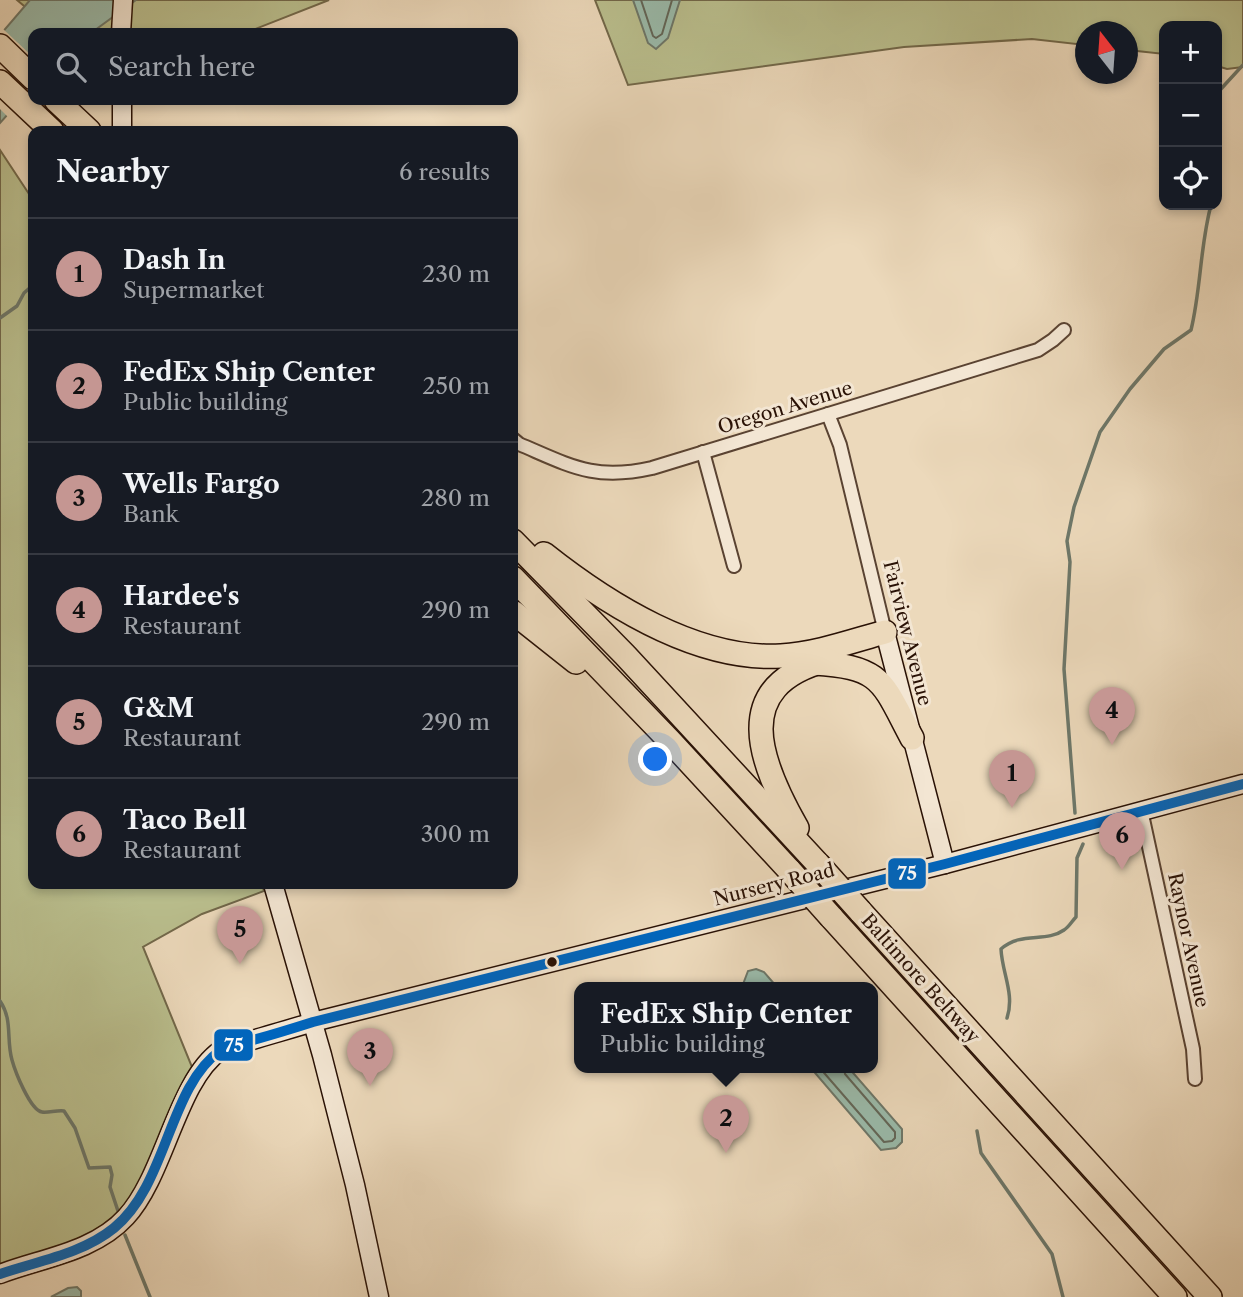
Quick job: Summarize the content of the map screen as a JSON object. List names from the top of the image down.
{
  "streets": {
    "highway": ["Baltimore Beltway"],
    "main road": ["Fairview Avenue", "Nursery Road"],
    "street": ["Oregon Avenue", "Raynor Avenue"]
  },
  "crossings": [
    ["Oregon Avenue", "Fairview Avenue"],
    ["Fairview Avenue", "Nursery Road"],
    ["Nursery Road", "Raynor Avenue"]
  ],
  "lines": ["transit line 75"],
  "north": "top",
  "page": {
    "map_buttons": ["+", "−"],
    "search": "Search here",
    "heading": ["Nearby", "6 results"],
    "list": [
      {
        "mark": "1",
        "name": "Dash In",
        "note": "Supermarket",
        "value": "230 m"
      },
      {
        "mark": "2",
        "name": "FedEx Ship Center",
        "note": "Public building",
        "value": "250 m"
      },
      {
        "mark": "3",
        "name": "Wells Fargo",
        "note": "Bank",
        "value": "280 m"
      },
      {
        "mark": "4",
        "name": "Hardee's",
        "note": "Restaurant",
        "value": "290 m"
      },
      {
        "mark": "5",
        "name": "G&M",
        "note": "Restaurant",
        "value": "290 m"
      },
      {
        "mark": "6",
        "name": "Taco Bell",
        "note": "Restaurant",
        "value": "300 m"
      }
    ],
    "pins": [
      "4",
      "1",
      "6",
      "5",
      "3",
      "2"
    ],
    "popup": ["FedEx Ship Center", "Public building"]
  }
}
